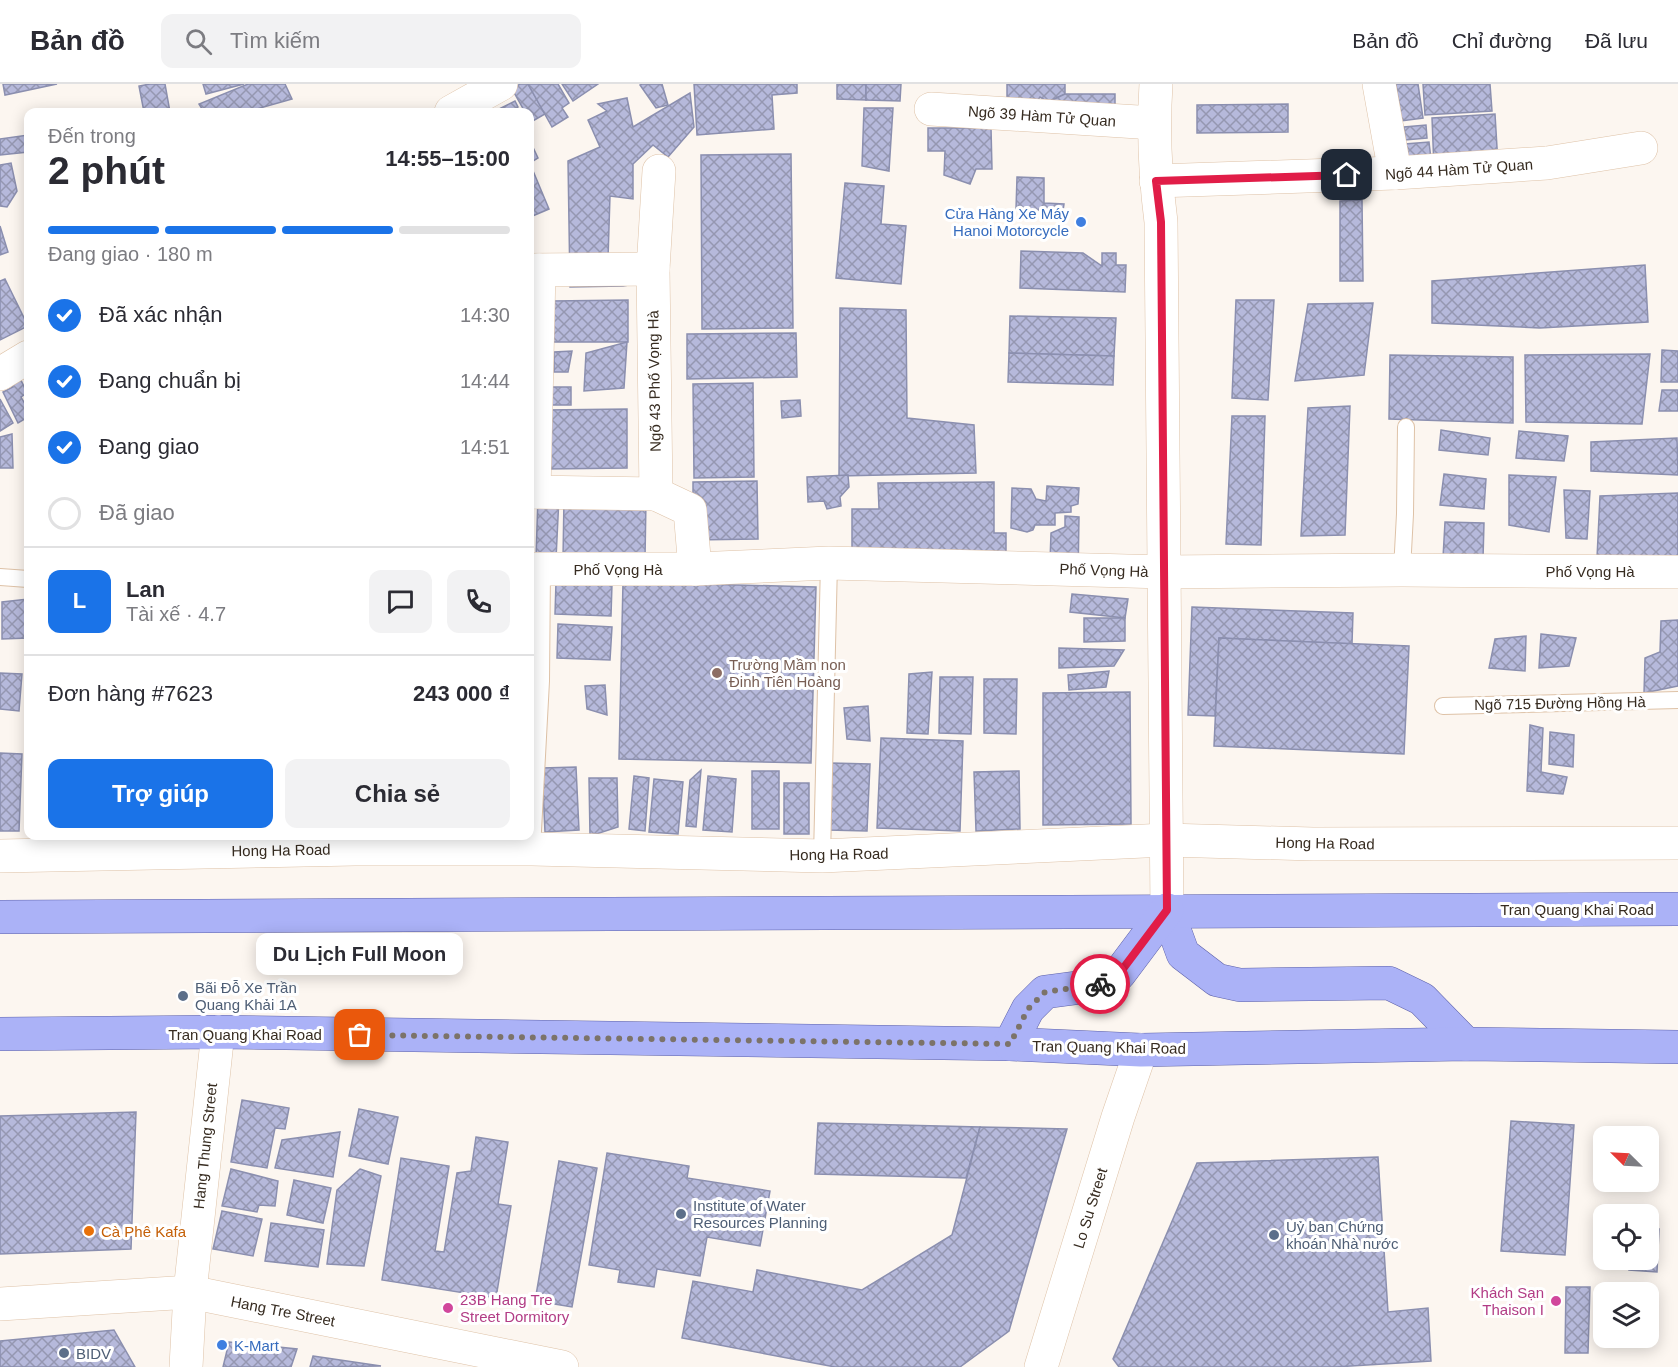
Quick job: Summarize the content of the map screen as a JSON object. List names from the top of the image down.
{
  "streets": {
    "main road": ["Tran Quang Khai Road"],
    "street": [
      "Ngõ 39 Hàm Tử Quan",
      "Ngõ 44 Hàm Tử Quan",
      "Ngõ 43 Phố Vọng Hà",
      "Phố Vọng Hà",
      "Hong Ha Road",
      "Hang Thung Street",
      "Lo Su Street",
      "Hang Tre Street"
    ],
    "lane": ["Ngõ 715 Đường Hồng Hà"]
  },
  "crossings": [
    ["Tran Quang Khai Road", "Hang Thung Street"],
    ["Tran Quang Khai Road", "Lo Su Street"],
    ["Hang Thung Street", "Hang Tre Street"]
  ],
  "places": [
    "Cửa Hàng Xe Máy Hanoi Motorcycle",
    "Trường Mầm non Đinh Tiên Hoàng",
    "Bãi Đỗ Xe Trần Quang Khải 1A",
    "Du Lịch Full Moon",
    "Institute of Water Resources Planning",
    "Cà Phê Kafa",
    "Uỷ ban Chứng khoán Nhà nước",
    "Khách Sạn Thaison I",
    "23B Hang Tre Street Dormitory",
    "K-Mart",
    "BIDV"
  ],
  "north": "top left",
  "page": {
    "header": "Bản đồ",
    "search": "Tìm kiếm",
    "nav": ["Bản đồ", "Chỉ đường", "Đã lưu"],
    "heading": ["2 phút", "Đến trong", "14:55–15:00"],
    "panel": [
      "Lan",
      "Tài xế · 4.7",
      "Đơn hàng #7623",
      "243 000 ₫"
    ],
    "bar": "Đang giao · 180 m",
    "list": [
      ["Đã xác nhận", "14:30"],
      ["Đang chuẩn bị", "14:44"],
      ["Đang giao", "14:51"],
      "Đã giao"
    ],
    "round": "L",
    "buttons": ["Trợ giúp", "Chia sẻ"],
    "bubble": "Du Lịch Full Moon"
  }
}
